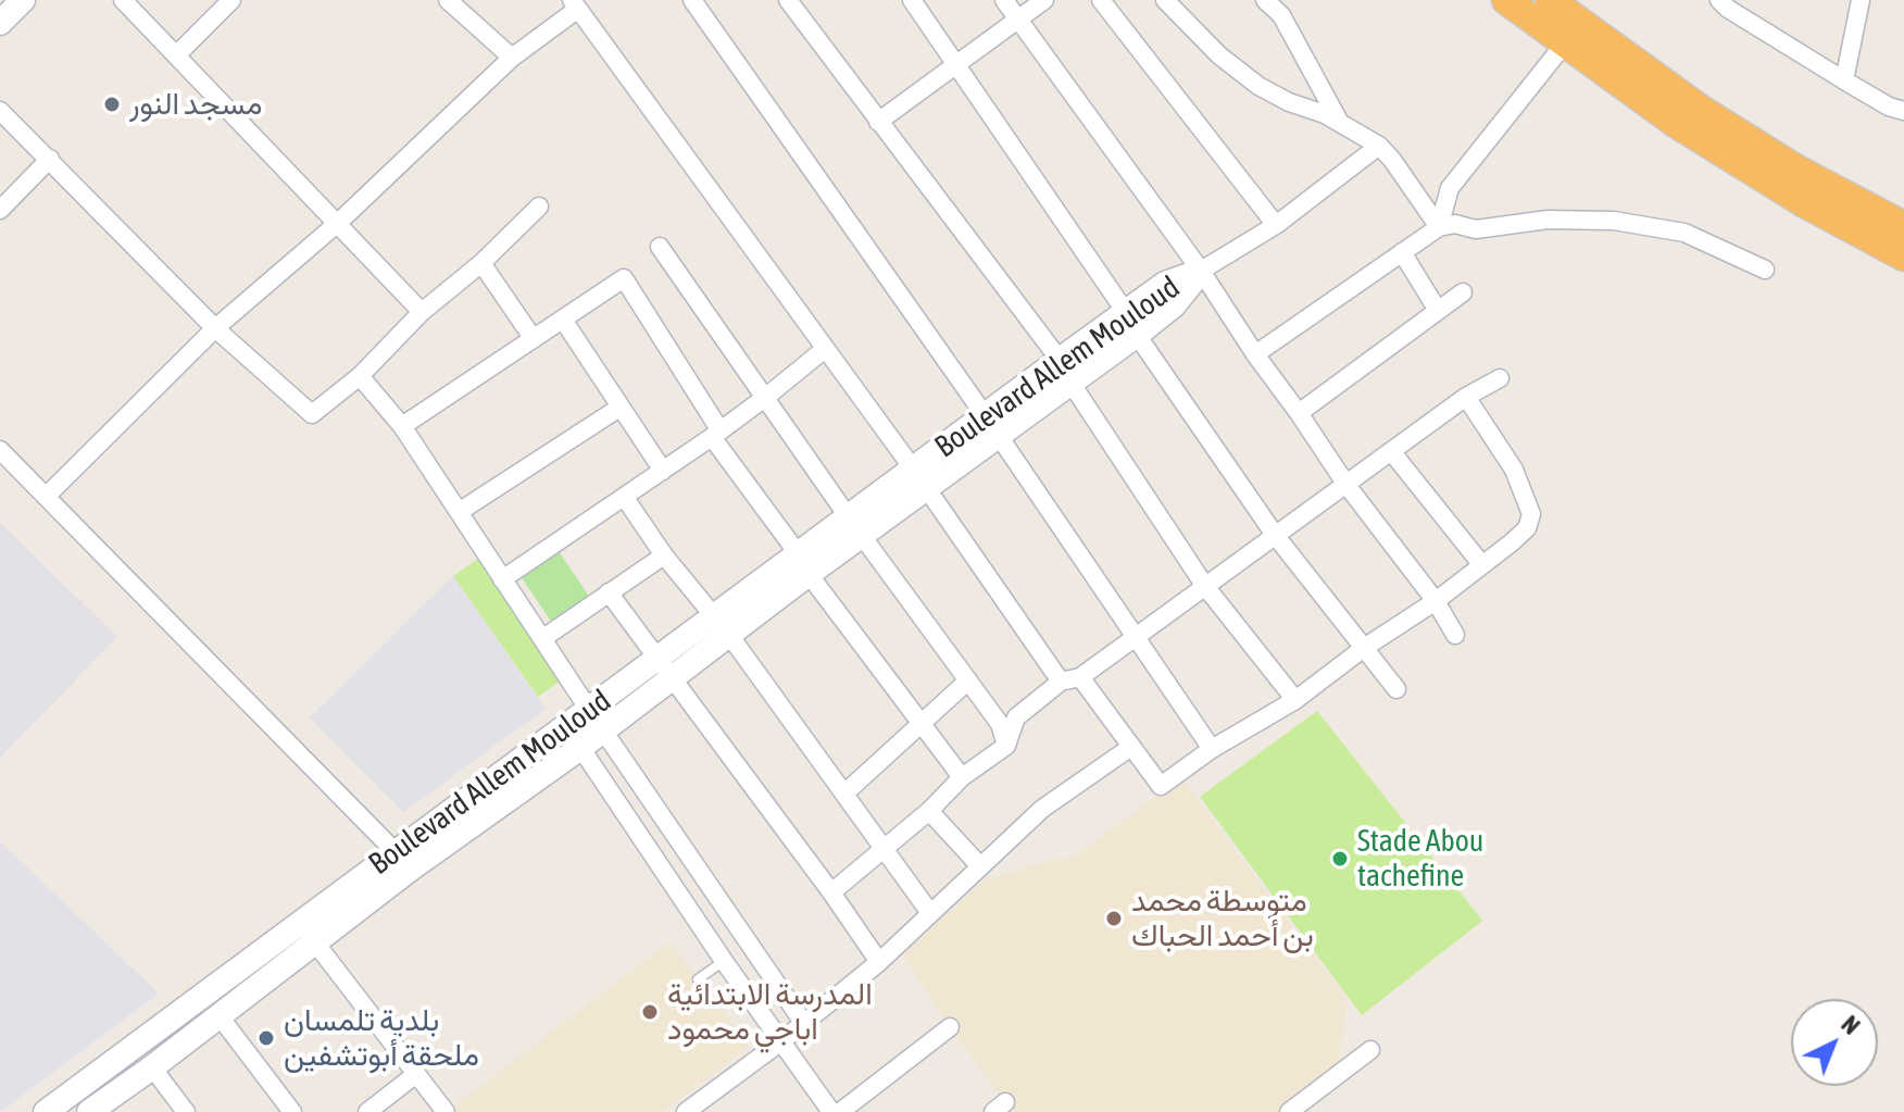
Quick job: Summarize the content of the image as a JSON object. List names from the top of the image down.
{
  "streets": {
    "main road": ["Boulevard Allem Mouloud"]
  },
  "places": [
    "مسجد النور",
    "Stade Abou tachefine",
    "متوسطة محمد بن أحمد الحباك",
    "المدرسة الابتدائية اباجي محمود",
    "بلدية تلمسان ملحقة أبوتشفين"
  ],
  "north": "top right"
}
